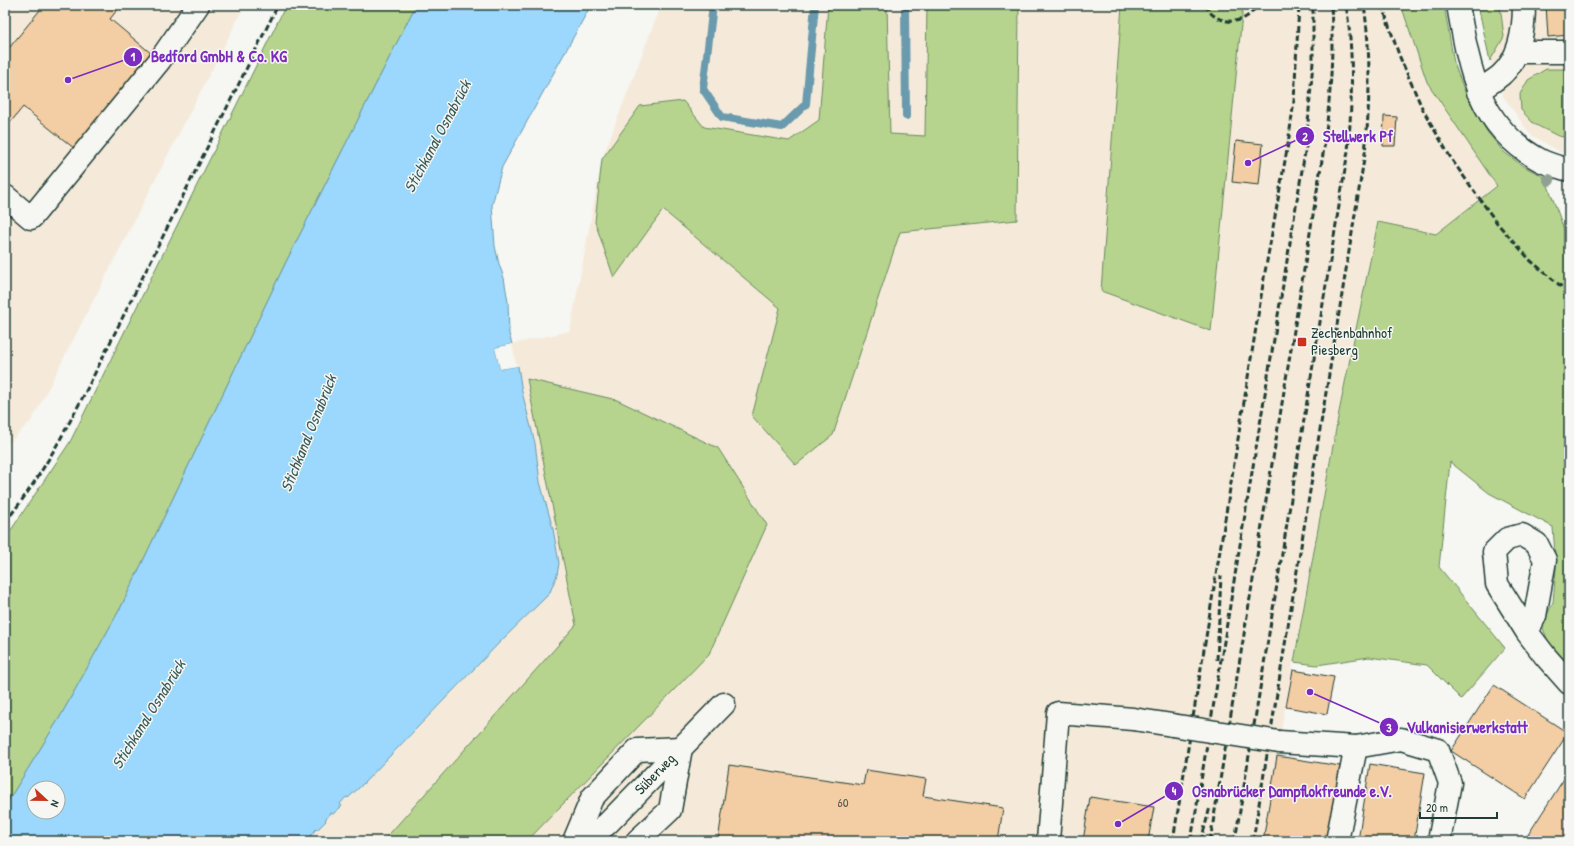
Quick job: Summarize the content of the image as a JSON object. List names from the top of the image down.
{
  "streets": {
    "street": ["Süberweg"]
  },
  "water": ["Stichkanal Osnabrück"],
  "places": {
    "other": [
      "Bedford GmbH & Co. KG",
      "Stellwerk Pf",
      "Vulkanisierwerkstatt",
      "Osnabrücker Dampflokfreunde e.V."
    ],
    "transit": ["Zechenbahnhof Piesberg"]
  },
  "house_numbers": ["60"],
  "scale_bar": "20 m",
  "north": "right"
}
